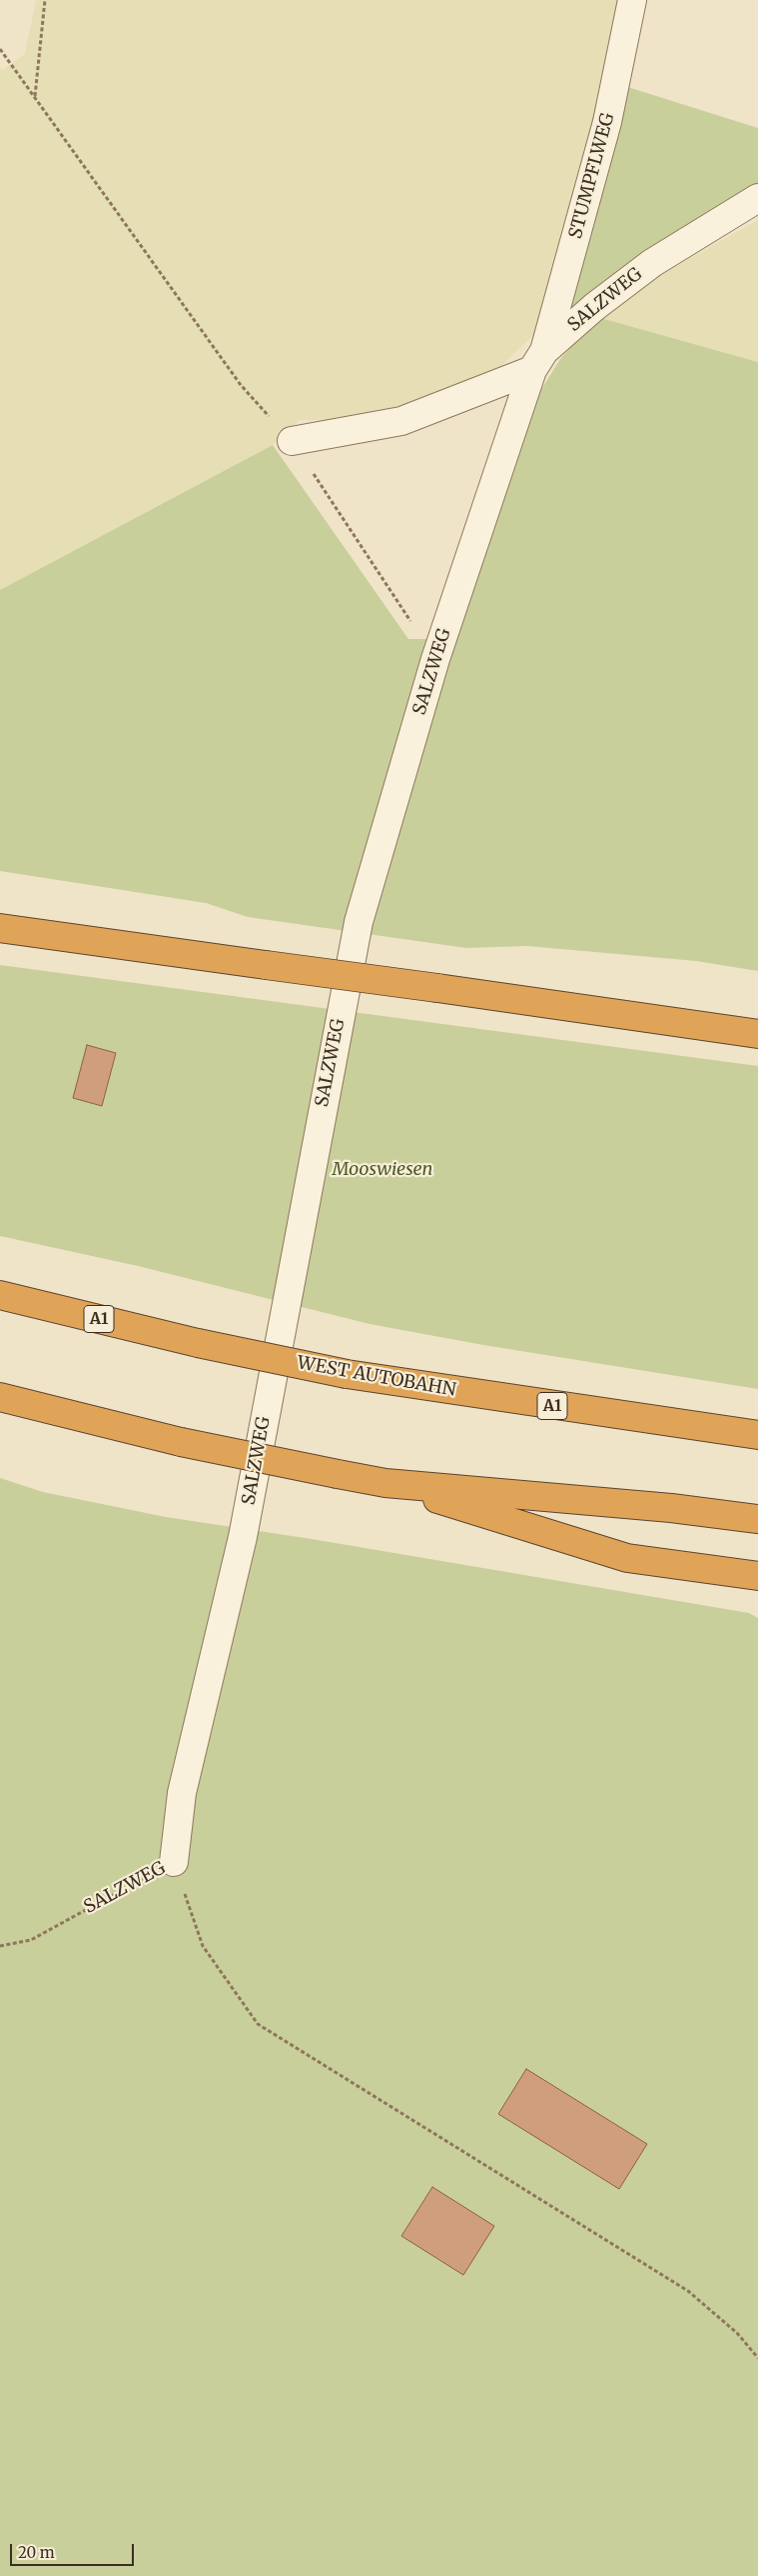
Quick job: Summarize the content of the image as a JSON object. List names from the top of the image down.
{
  "streets": {
    "highway": ["A1", "WEST AUTOBAHN"],
    "street": ["STUMPFLWEG", "SALZWEG"]
  },
  "crossings": [
    ["STUMPFLWEG", "SALZWEG"]
  ],
  "parks": ["Mooswiesen"],
  "scale_bar": "20 m"
}
